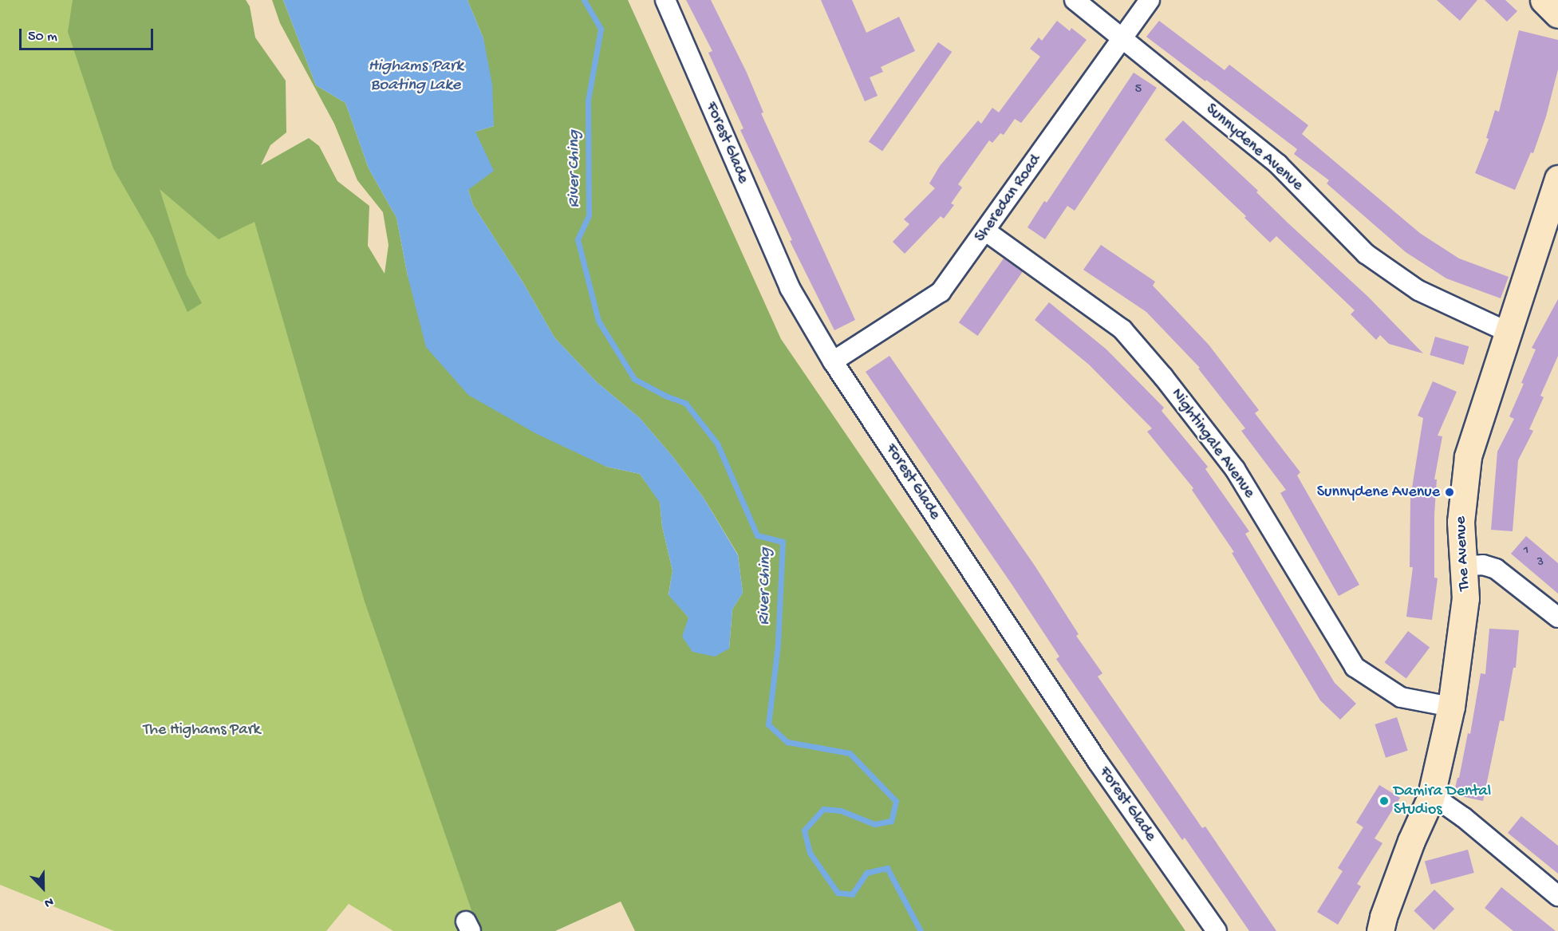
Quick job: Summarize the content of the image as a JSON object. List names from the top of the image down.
{
  "streets": {
    "street": [
      "Forest Glade",
      "Sunnydene Avenue",
      "Sheredan Road",
      "Nightingale Avenue",
      "The Avenue"
    ]
  },
  "crossings": [
    ["Forest Glade", "Sheredan Road"],
    ["Sunnydene Avenue", "Sheredan Road"],
    ["Sunnydene Avenue", "The Avenue"],
    ["Sheredan Road", "Nightingale Avenue"],
    ["Nightingale Avenue", "The Avenue"]
  ],
  "water": ["Highams Park Boating Lake", "River Ching"],
  "parks": ["The Highams Park"],
  "places": ["Sunnydene Avenue", "Damira Dental Studios"],
  "house_numbers": ["5", "1", "3"],
  "scale_bar": "50 m",
  "north": "bottom"
}
